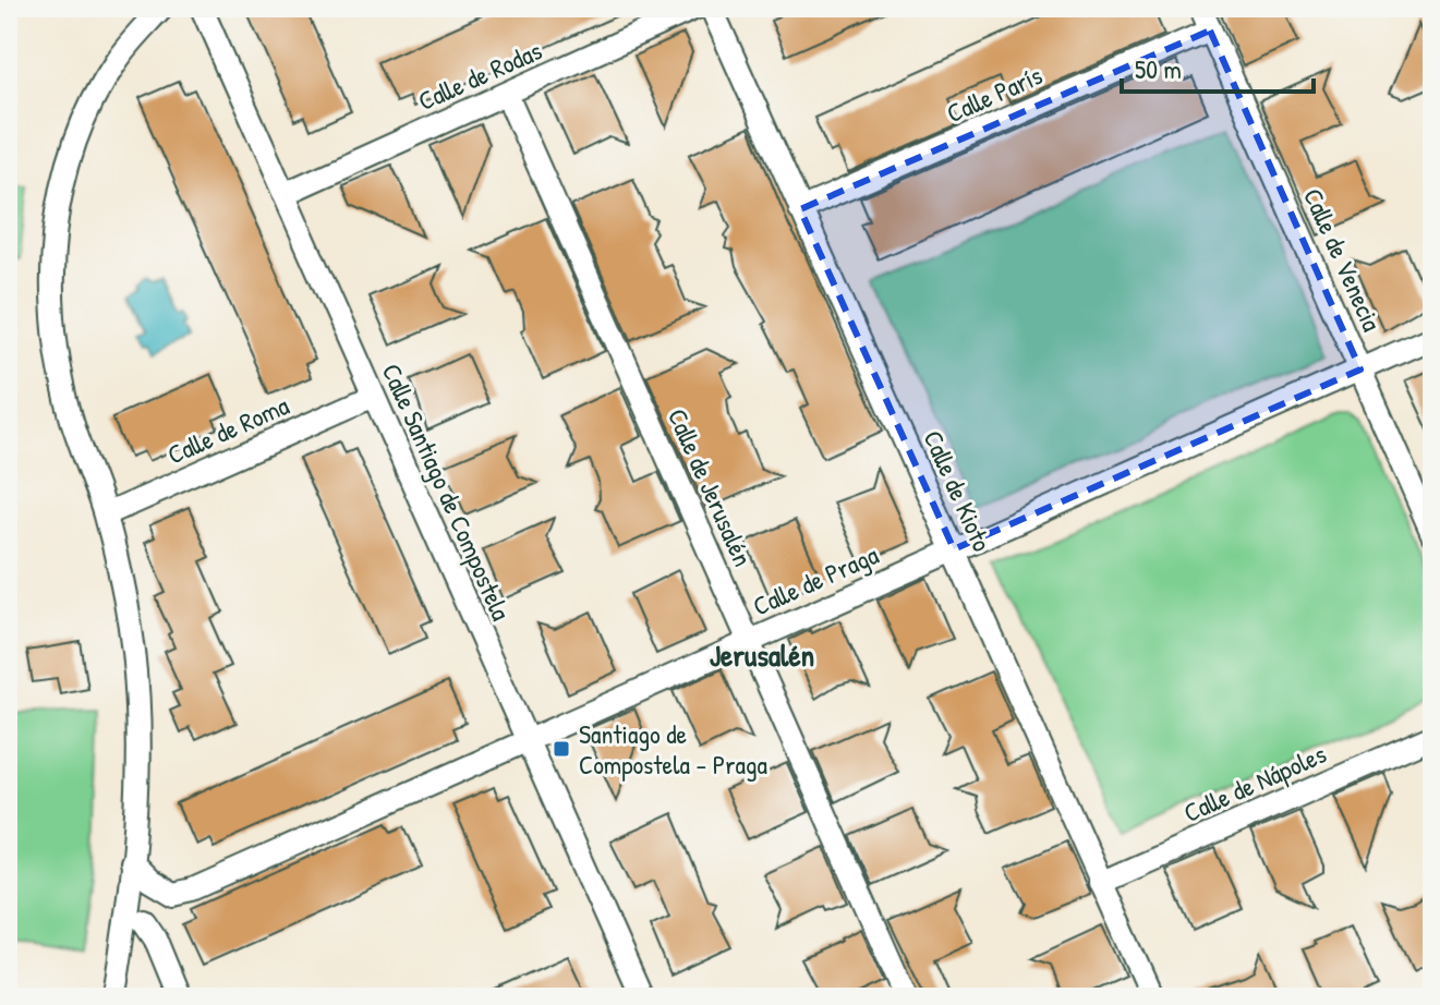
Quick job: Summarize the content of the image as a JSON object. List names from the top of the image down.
{
  "streets": {
    "street": [
      "Calle de Rodas",
      "Calle París",
      "Calle de Venecia",
      "Calle de Roma",
      "Calle de Jerusalén",
      "Calle de Kioto",
      "Calle Santiago de Compostela",
      "Calle de Praga",
      "Calle de Nápoles"
    ]
  },
  "crossings": [
    ["Calle de Rodas", "Calle de Jerusalén"],
    ["Calle de Rodas", "Calle Santiago de Compostela"],
    ["Calle París", "Calle de Venecia"],
    ["Calle París", "Calle de Kioto"],
    ["Calle de Venecia", "Calle de Praga"],
    ["Calle de Roma", "Calle Santiago de Compostela"],
    ["Calle de Jerusalén", "Calle de Praga"],
    ["Calle de Kioto", "Calle de Praga"],
    ["Calle de Kioto", "Calle de Nápoles"],
    ["Calle Santiago de Compostela", "Calle de Praga"]
  ],
  "districts": ["Jerusalén"],
  "places": {
    "transit": ["Santiago de Compostela - Praga"]
  },
  "scale_bar": "50 m"
}
